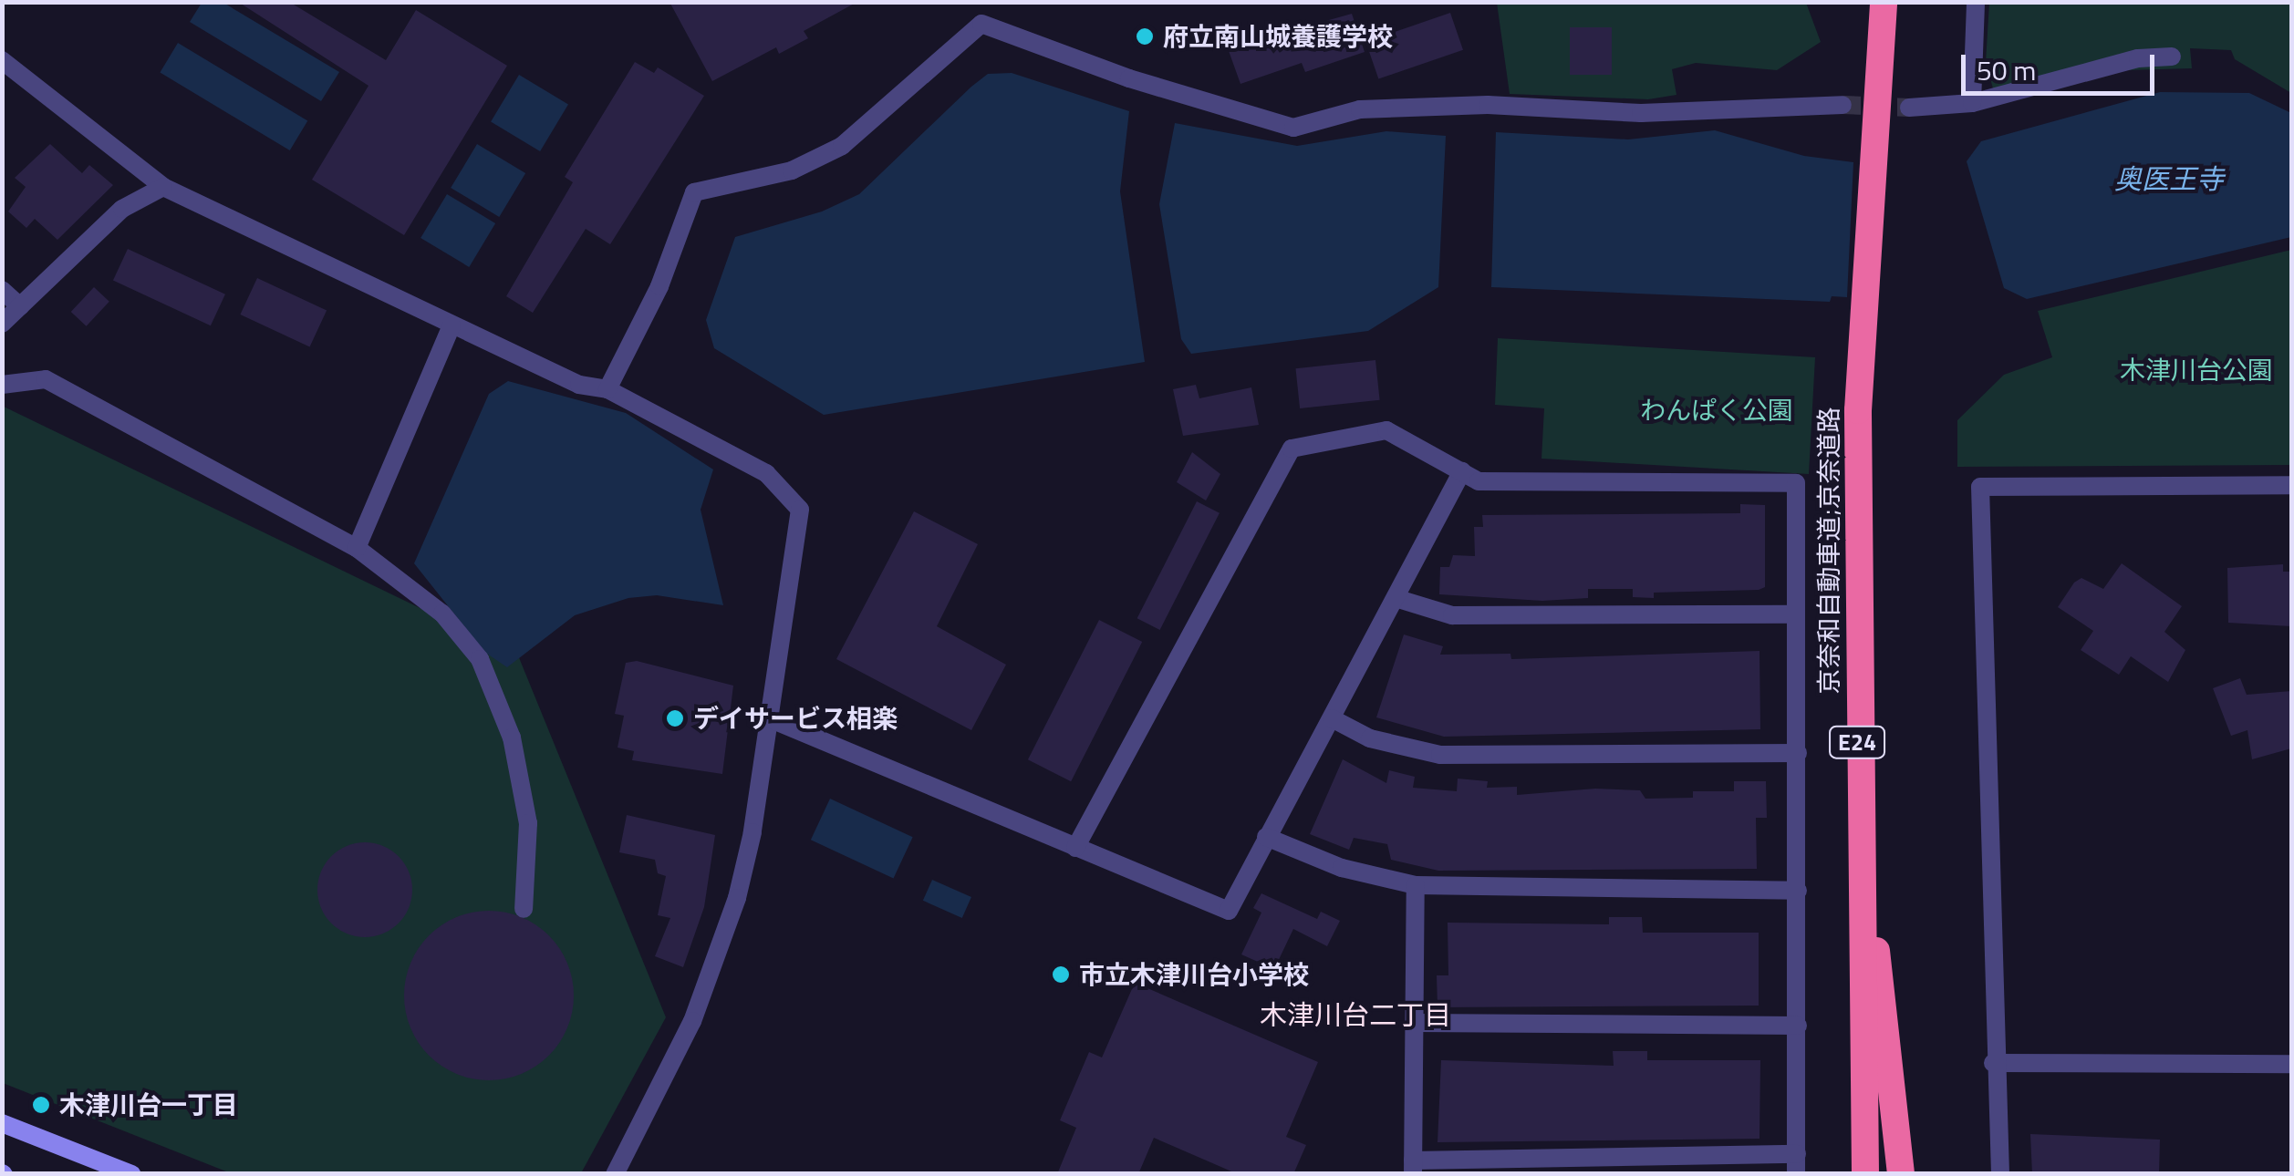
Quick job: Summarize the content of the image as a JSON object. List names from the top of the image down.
{
  "streets": {
    "highway": ["京奈和自動車道;京奈道路", "E24"]
  },
  "districts": ["木津川台二丁目"],
  "water": ["奥医王寺"],
  "parks": ["木津川台公園", "わんぱく公園"],
  "places": [
    "府立南山城養護学校",
    "デイサービス相楽",
    "市立木津川台小学校",
    "木津川台一丁目"
  ],
  "scale_bar": "50 m"
}
